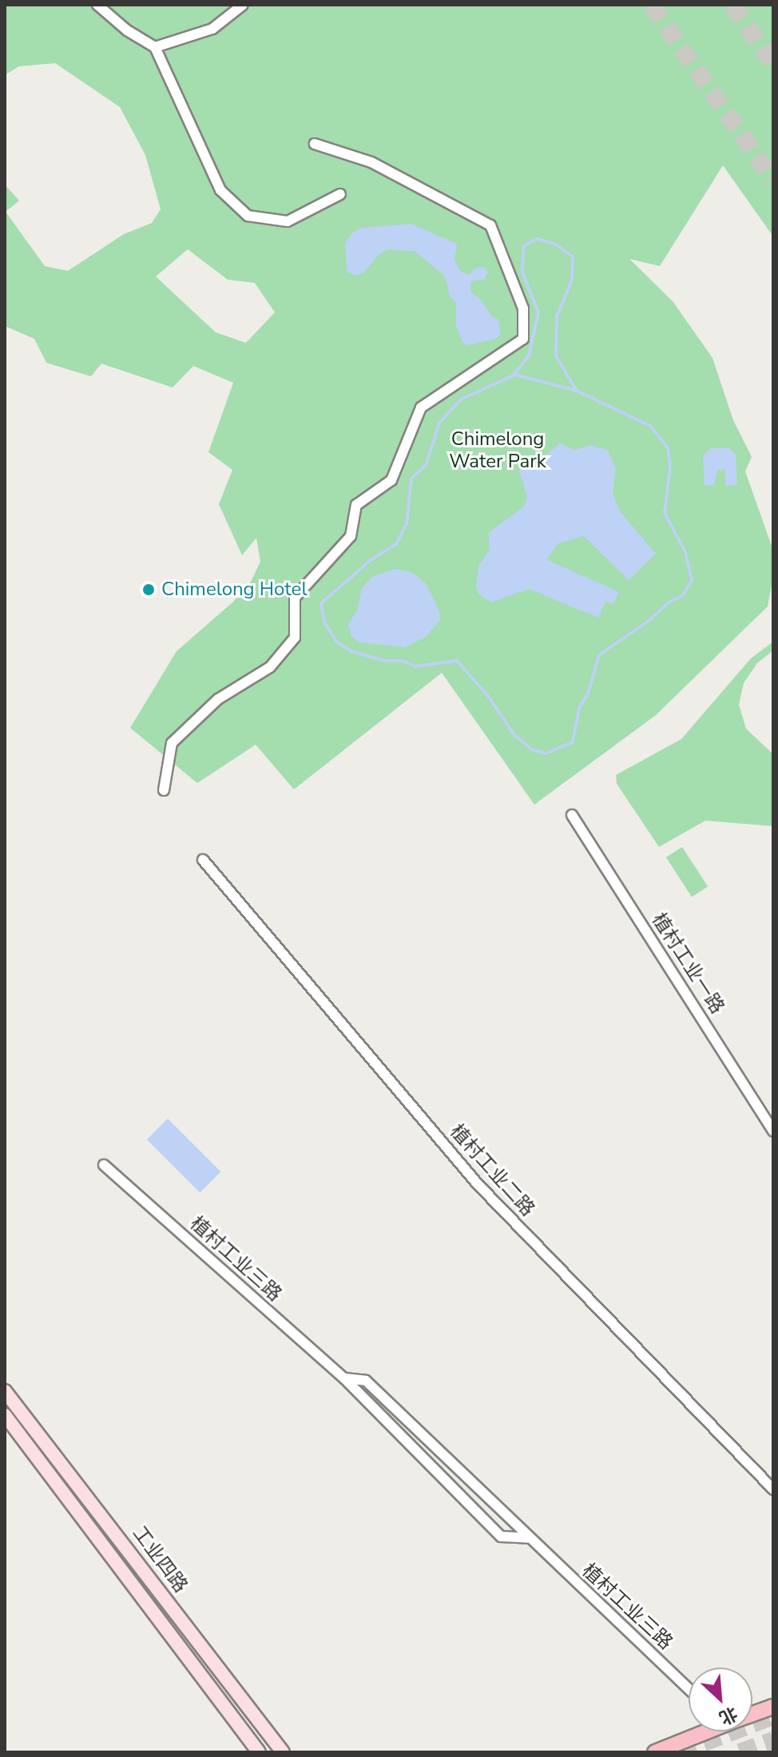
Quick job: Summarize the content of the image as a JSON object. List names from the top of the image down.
{
  "streets": {
    "street": [
      "植村工业一路",
      "植村工业二路",
      "植村工业三路",
      "工业四路"
    ]
  },
  "parks": ["Chimelong Water Park"],
  "places": ["Chimelong Hotel"],
  "north": "bottom right"
}
